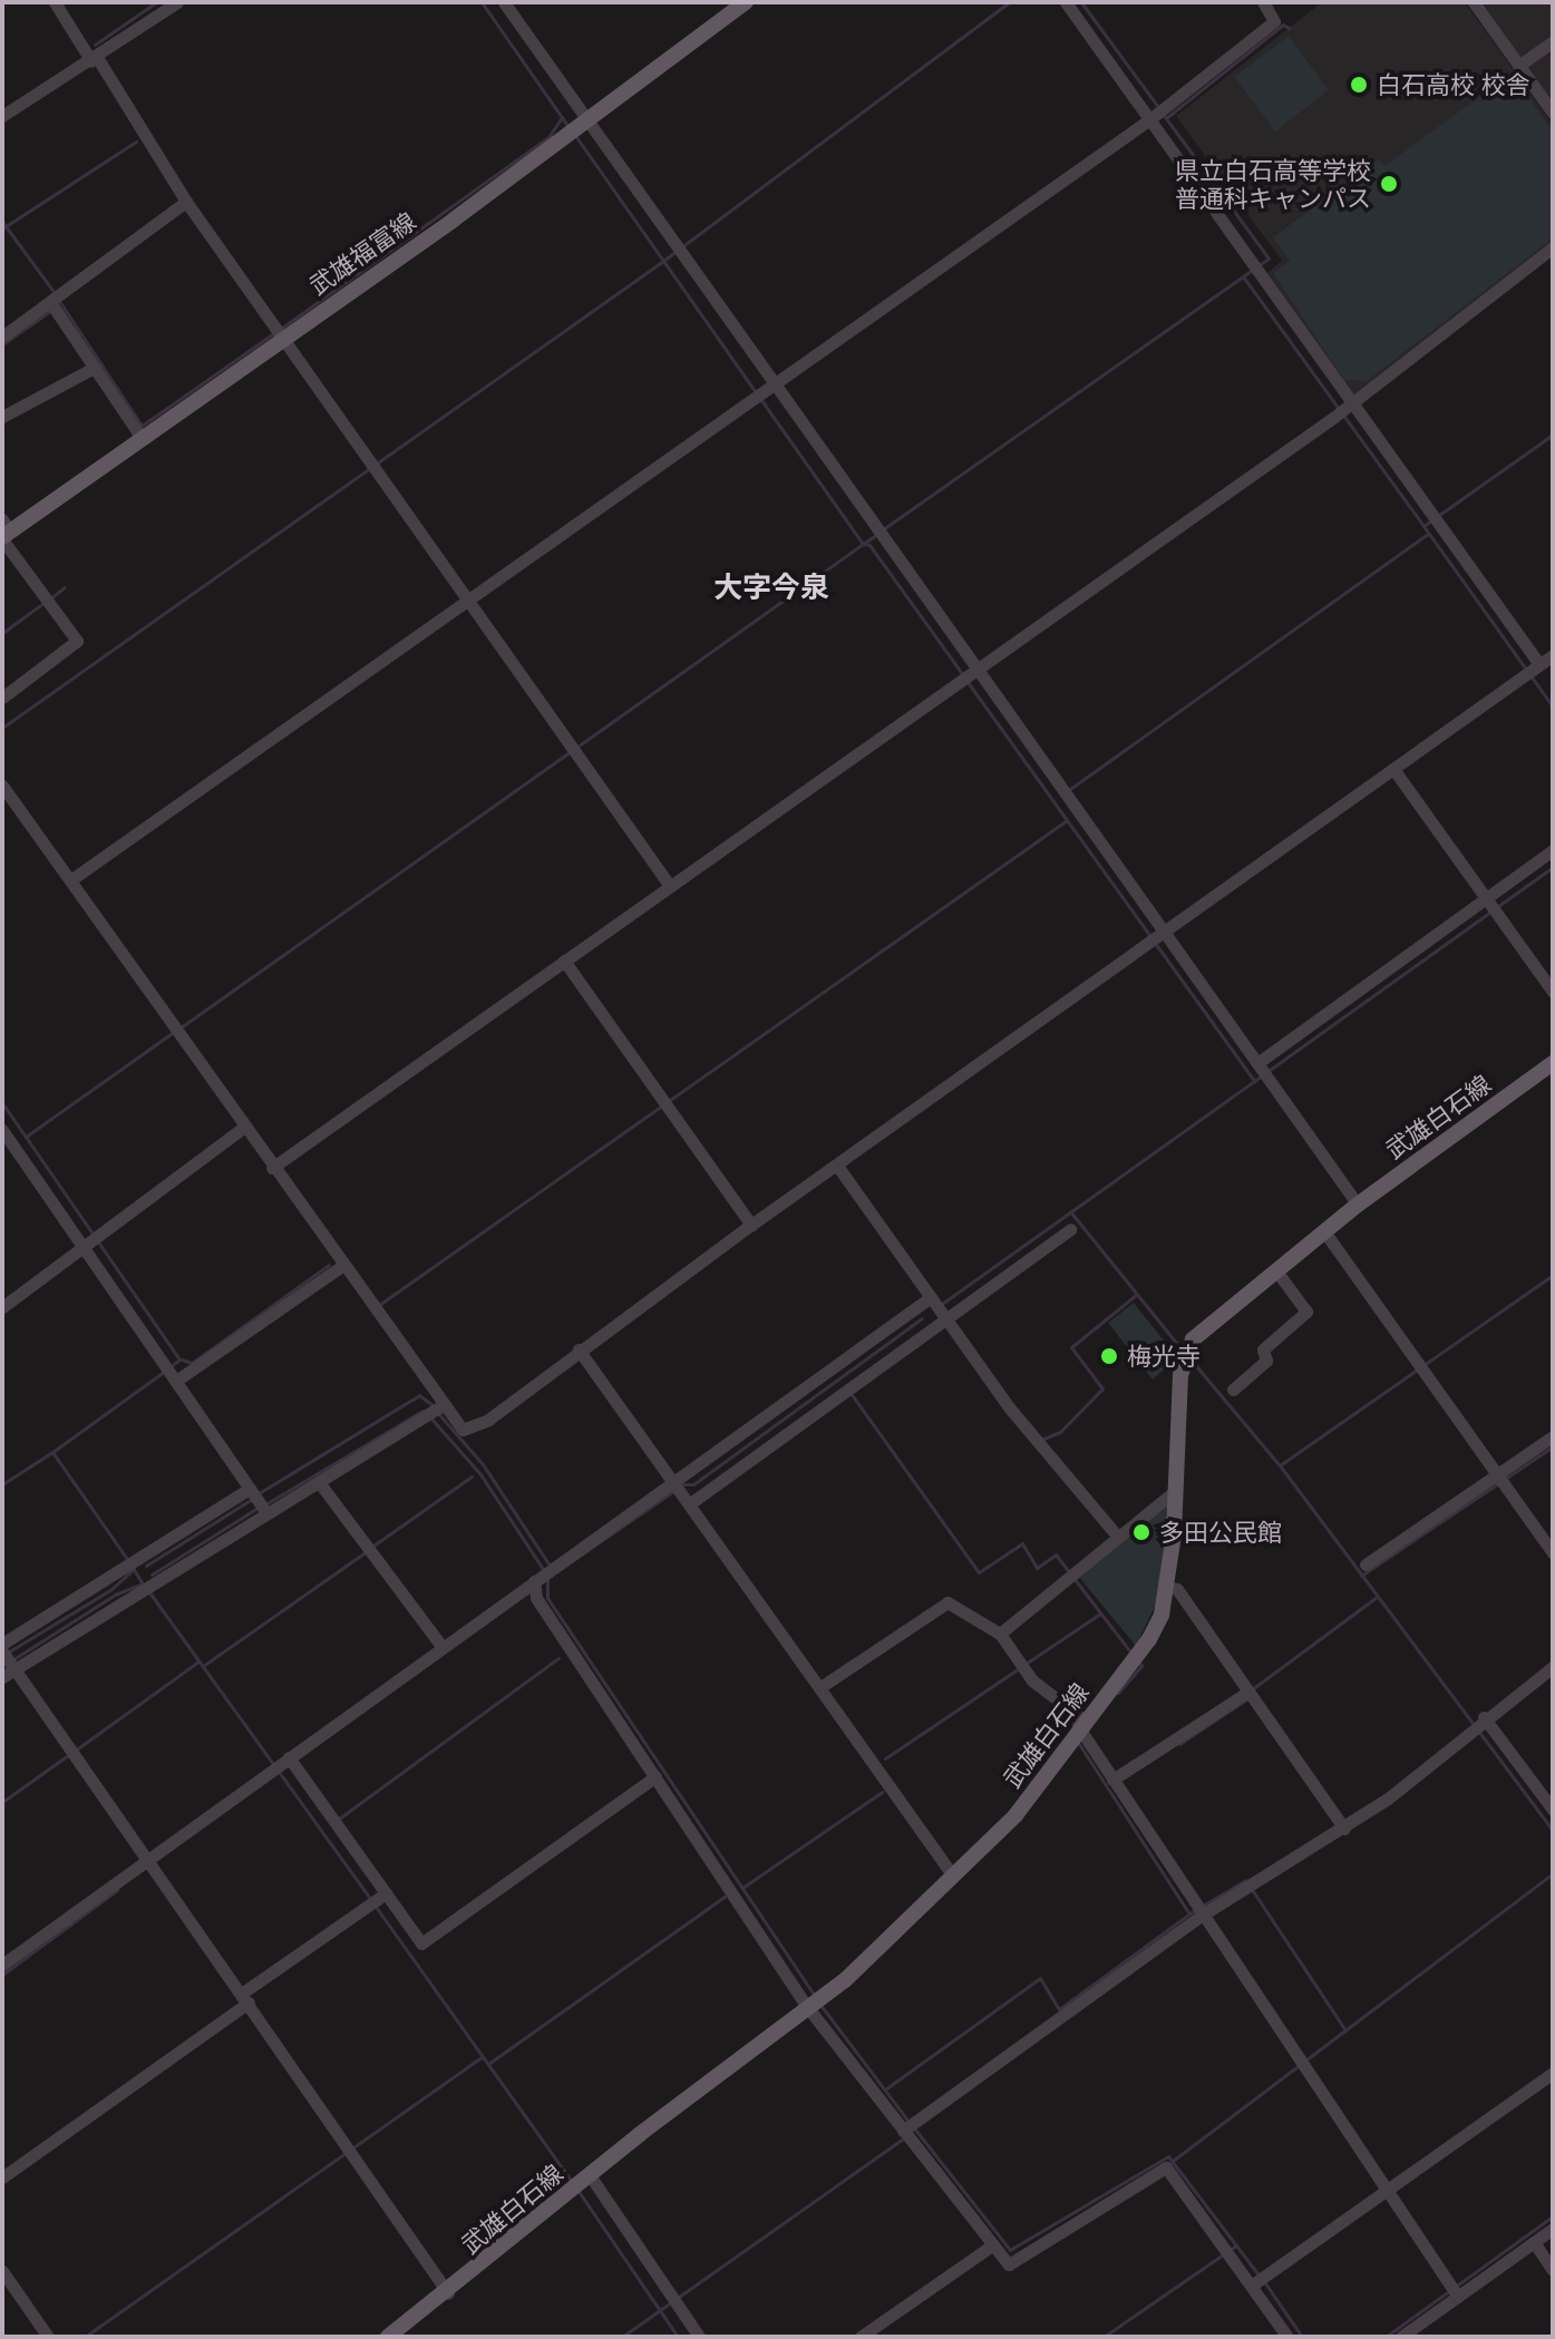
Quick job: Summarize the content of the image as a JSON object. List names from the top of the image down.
{
  "streets": {
    "main road": ["武雄福富線", "武雄白石線"]
  },
  "districts": ["大字今泉"],
  "places": [
    "白石高校 校舎",
    "県立白石高等学校 普通科キャンパス",
    "梅光寺",
    "多田公民館"
  ]
}
